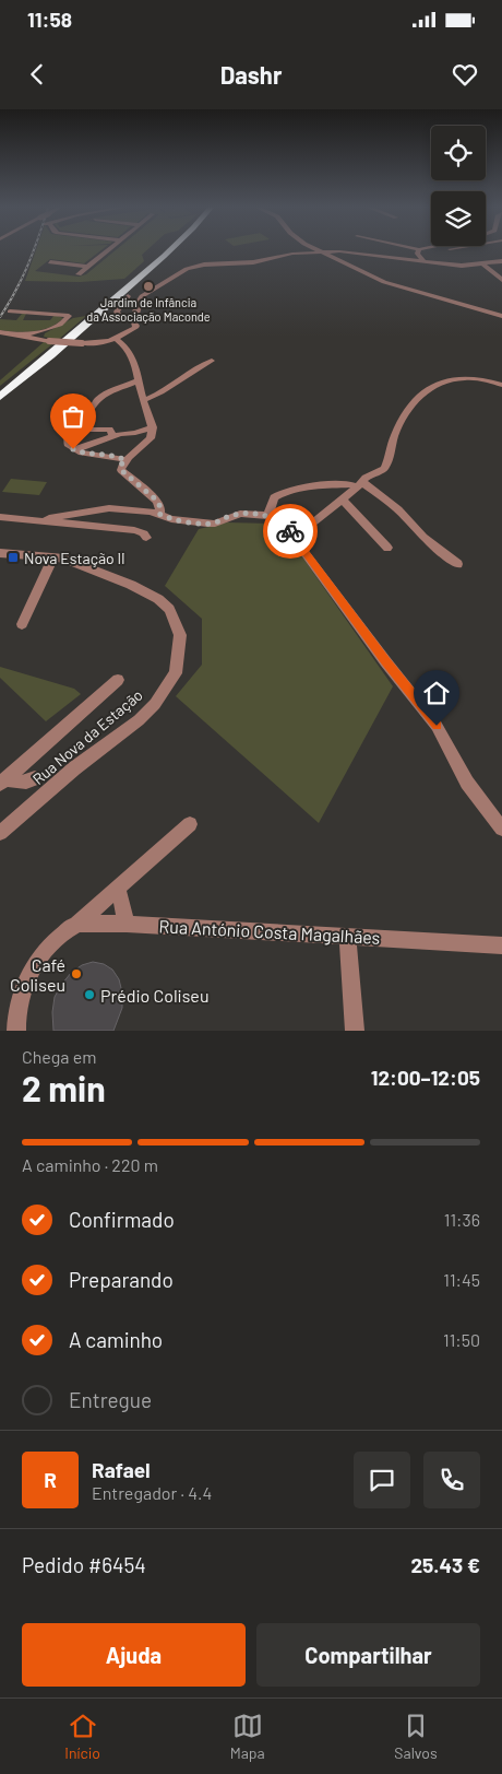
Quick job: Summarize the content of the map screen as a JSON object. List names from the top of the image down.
{
  "streets": {
    "street": ["Rua Nova da Estação", "Rua António Costa Magalhães"]
  },
  "places": {
    "other": ["Jardim de Infância da Associação Maconde", "Café Coliseu", "Prédio Coliseu"],
    "transit": ["Nova Estação II"]
  },
  "page": {
    "status": "11:58",
    "header": "Dashr",
    "heading": ["2 min", "Chega em", "12:00–12:05"],
    "panel": [
      "Rafael",
      "Entregador · 4.4",
      "Pedido #6454",
      "25.43 €"
    ],
    "bar": "A caminho · 220 m",
    "list": [
      ["Confirmado", "11:36"],
      ["Preparando", "11:45"],
      ["A caminho", "11:50"],
      "Entregue"
    ],
    "round": "R",
    "buttons": ["Ajuda", "Compartilhar"],
    "tabs": ["Início", "Mapa", "Salvos"]
  }
}
